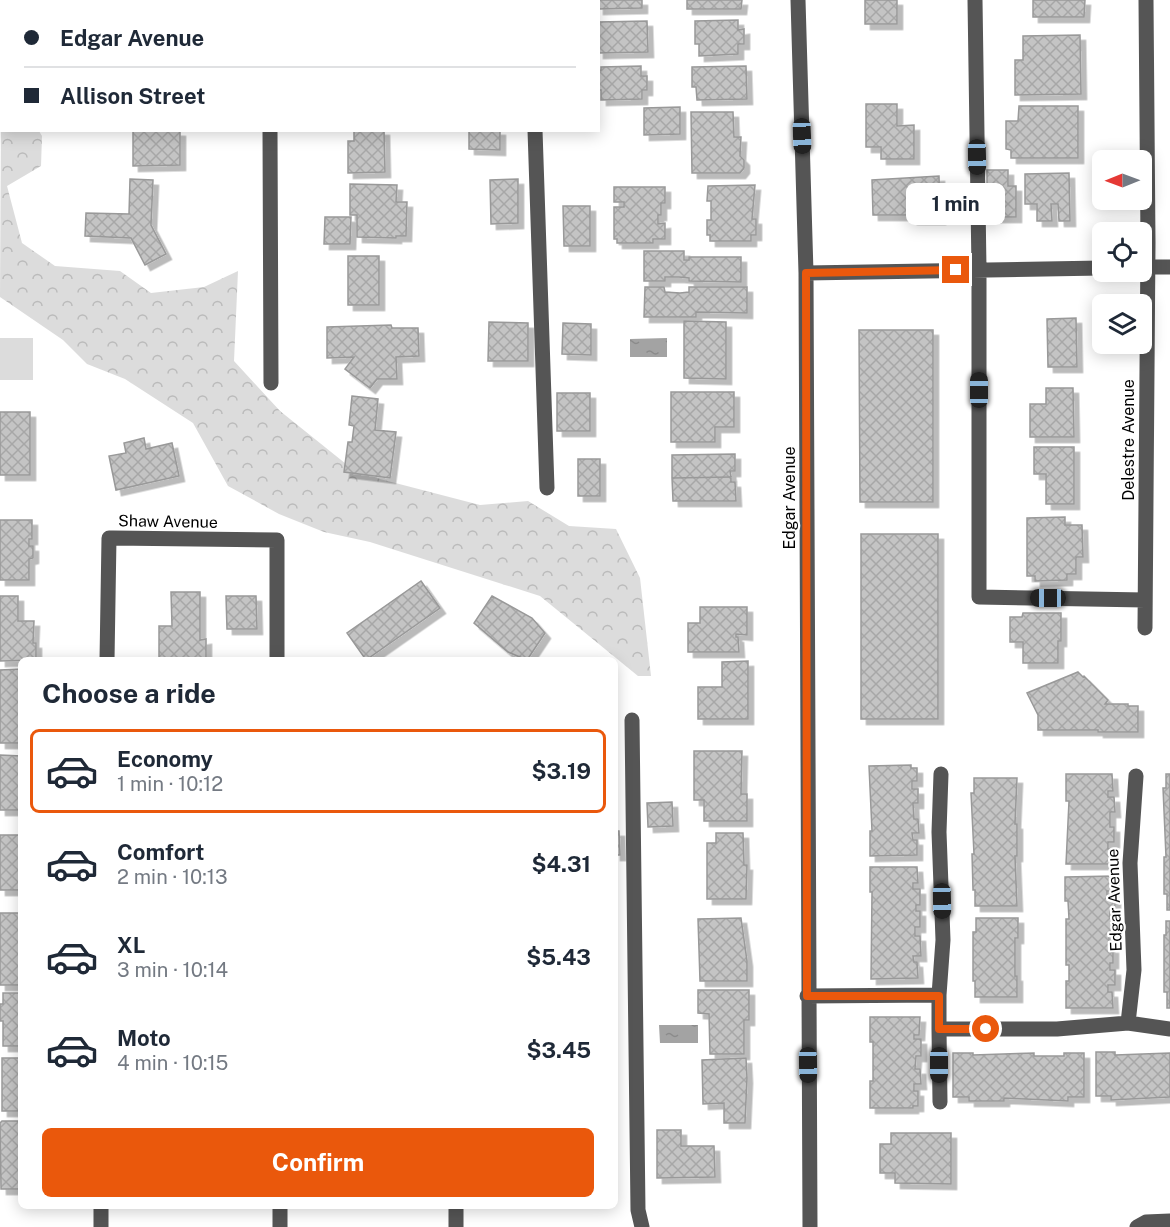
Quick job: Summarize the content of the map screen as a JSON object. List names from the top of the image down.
{
  "streets": {
    "street": ["Delestre Avenue", "Edgar Avenue", "Shaw Avenue"]
  },
  "north": "left",
  "page": {
    "banner": ["Edgar Avenue", "Allison Street"],
    "bubble": "1 min",
    "heading": "Choose a ride",
    "list": [
      {
        "name": "Economy",
        "note": "1 min · 10:12",
        "value": "$3.19"
      },
      {
        "name": "Comfort",
        "note": "2 min · 10:13",
        "value": "$4.31"
      },
      {
        "name": "XL",
        "note": "3 min · 10:14",
        "value": "$5.43"
      },
      {
        "name": "Moto",
        "note": "4 min · 10:15",
        "value": "$3.45"
      }
    ],
    "buttons": "Confirm"
  }
}
